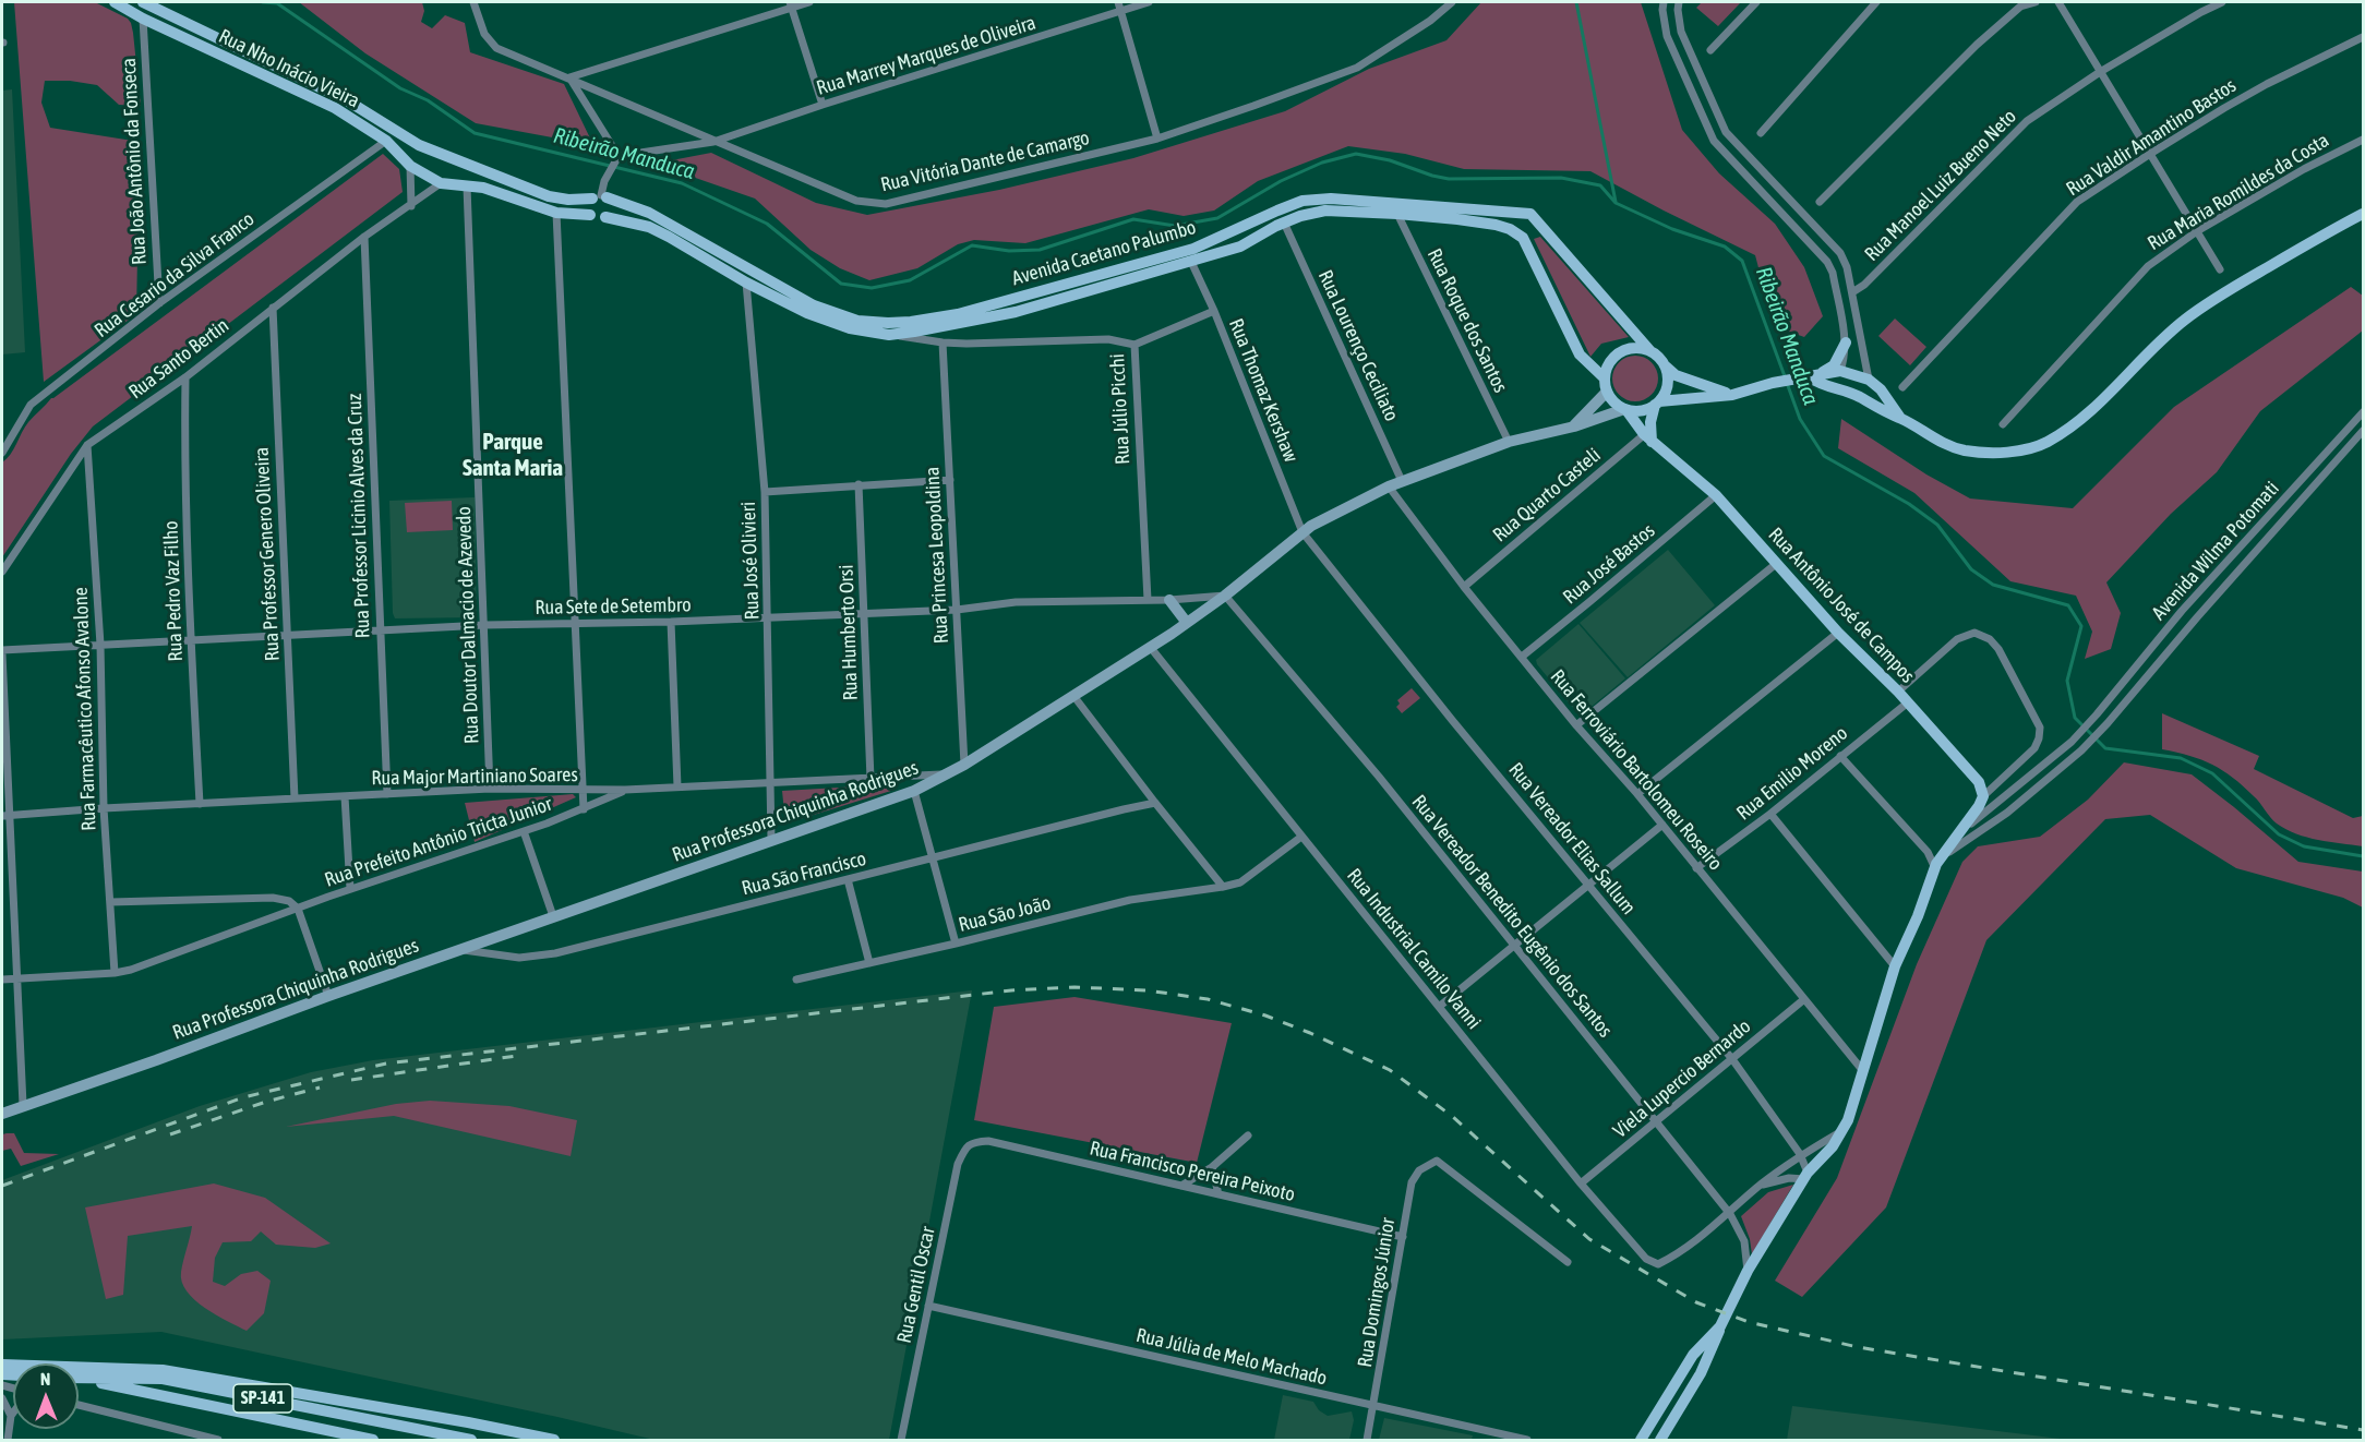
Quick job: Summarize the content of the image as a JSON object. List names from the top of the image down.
{
  "streets": {
    "main road": [
      "Rua Nho Inácio Vieira",
      "Avenida Caetano Palumbo",
      "Rua Antônio José de Campos",
      "Rua Professora Chiquinha Rodrigues",
      "SP-141"
    ],
    "street": [
      "Rua Marrey Marques de Oliveira",
      "Rua Valdir Amantino Bastos",
      "Rua João Antônio da Fonseca",
      "Rua Vitória Dante de Camargo",
      "Rua Manoel Luiz Bueno Neto",
      "Rua Maria Romildes da Costa",
      "Rua Cesario da Silva Franco",
      "Rua Roque dos Santos",
      "Rua Lourenço Ceciliato",
      "Rua Santo Bertin",
      "Rua Thomaz Kershaw",
      "Rua Júlio Picchi",
      "Rua Quarto Casteli",
      "Rua Professor Licinio Alves da Cruz",
      "Avenida Wilma Potomati",
      "Rua Professor Genero Oliveira",
      "Rua Princesa Leopoldina",
      "Rua José Olivieri",
      "Rua José Bastos",
      "Rua Pedro Vaz Filho",
      "Rua Sete de Setembro",
      "Rua Doutor Dalmacio de Azevedo",
      "Rua Humberto Orsi",
      "Rua Farmacêutico Afonso Avalone",
      "Rua Ferroviário Bartolomeu Roseiro",
      "Rua Emilio Moreno",
      "Rua Major Martiniano Soares",
      "Rua Vereador Elias Sallum",
      "Rua Prefeito Antônio Tricta Junior",
      "Rua São Francisco",
      "Rua São João",
      "Rua Vereador Benedito Eugênio dos Santos",
      "Rua Industrial Camilo Vanni",
      "Viela Lupercio Bernardo",
      "Rua Francisco Pereira Peixoto",
      "Rua Gentil Oscar",
      "Rua Domingos Júnior",
      "Rua Júlia de Melo Machado"
    ]
  },
  "crossings": [
    ["Rua Marrey Marques de Oliveira", "Rua Vitória Dante de Camargo"],
    ["Rua Nho Inácio Vieira", "Rua João Antônio da Fonseca"],
    ["Rua Nho Inácio Vieira", "Avenida Caetano Palumbo"],
    ["Rua Nho Inácio Vieira", "Rua Cesario da Silva Franco"],
    ["Rua Nho Inácio Vieira", "Rua Santo Bertin"],
    ["Rua Nho Inácio Vieira", "Rua Doutor Dalmacio de Azevedo"],
    ["Rua João Antônio da Fonseca", "Rua Cesario da Silva Franco"],
    ["Avenida Caetano Palumbo", "Rua Roque dos Santos"],
    ["Avenida Caetano Palumbo", "Rua Lourenço Ceciliato"],
    ["Avenida Caetano Palumbo", "Rua Thomaz Kershaw"],
    ["Avenida Caetano Palumbo", "Rua Júlio Picchi"],
    ["Avenida Caetano Palumbo", "Rua José Olivieri"],
    ["Avenida Caetano Palumbo", "Rua Antônio José de Campos"],
    ["Avenida Caetano Palumbo", "Rua Professora Chiquinha Rodrigues"],
    ["Rua Roque dos Santos", "Rua Professora Chiquinha Rodrigues"],
    ["Rua Lourenço Ceciliato", "Rua Professora Chiquinha Rodrigues"],
    ["Rua Santo Bertin", "Rua Professor Licinio Alves da Cruz"],
    ["Rua Santo Bertin", "Rua Professor Genero Oliveira"],
    ["Rua Santo Bertin", "Rua Pedro Vaz Filho"],
    ["Rua Santo Bertin", "Rua Farmacêutico Afonso Avalone"],
    ["Rua Thomaz Kershaw", "Rua Professora Chiquinha Rodrigues"],
    ["Rua Thomaz Kershaw", "Rua Vereador Elias Sallum"],
    ["Rua Júlio Picchi", "Rua Princesa Leopoldina"],
    ["Rua Júlio Picchi", "Rua Sete de Setembro"],
    ["Rua Quarto Casteli", "Rua Antônio José de Campos"],
    ["Rua Quarto Casteli", "Rua Ferroviário Bartolomeu Roseiro"],
    ["Rua Professor Licinio Alves da Cruz", "Rua Sete de Setembro"],
    ["Rua Professor Licinio Alves da Cruz", "Rua Major Martiniano Soares"],
    ["Rua Professor Genero Oliveira", "Rua Sete de Setembro"],
    ["Rua Professor Genero Oliveira", "Rua Major Martiniano Soares"],
    ["Rua Princesa Leopoldina", "Rua Sete de Setembro"],
    ["Rua Princesa Leopoldina", "Rua Professora Chiquinha Rodrigues"],
    ["Rua José Olivieri", "Rua Sete de Setembro"],
    ["Rua José Olivieri", "Rua Major Martiniano Soares"],
    ["Rua José Olivieri", "Rua Professora Chiquinha Rodrigues"],
    ["Rua José Bastos", "Rua Antônio José de Campos"],
    ["Rua José Bastos", "Rua Ferroviário Bartolomeu Roseiro"],
    ["Rua Pedro Vaz Filho", "Rua Sete de Setembro"],
    ["Rua Pedro Vaz Filho", "Rua Major Martiniano Soares"],
    ["Rua Antônio José de Campos", "Rua Emilio Moreno"],
    ["Rua Antônio José de Campos", "Rua Professora Chiquinha Rodrigues"],
    ["Rua Sete de Setembro", "Rua Doutor Dalmacio de Azevedo"],
    ["Rua Sete de Setembro", "Rua Humberto Orsi"],
    ["Rua Sete de Setembro", "Rua Farmacêutico Afonso Avalone"],
    ["Rua Sete de Setembro", "Rua Professora Chiquinha Rodrigues"],
    ["Rua Sete de Setembro", "Rua Vereador Benedito Eugênio dos Santos"],
    ["Rua Doutor Dalmacio de Azevedo", "Rua Major Martiniano Soares"],
    ["Rua Humberto Orsi", "Rua Major Martiniano Soares"],
    ["Rua Farmacêutico Afonso Avalone", "Rua Major Martiniano Soares"],
    ["Rua Farmacêutico Afonso Avalone", "Rua Prefeito Antônio Tricta Junior"],
    ["Rua Ferroviário Bartolomeu Roseiro", "Rua Emilio Moreno"],
    ["Rua Ferroviário Bartolomeu Roseiro", "Rua Professora Chiquinha Rodrigues"],
    ["Rua Ferroviário Bartolomeu Roseiro", "Viela Lupercio Bernardo"],
    ["Rua Major Martiniano Soares", "Rua Professora Chiquinha Rodrigues"],
    ["Rua Major Martiniano Soares", "Rua Prefeito Antônio Tricta Junior"],
    ["Rua Professora Chiquinha Rodrigues", "Rua Vereador Elias Sallum"],
    ["Rua Professora Chiquinha Rodrigues", "Rua São Francisco"],
    ["Rua Professora Chiquinha Rodrigues", "Rua Vereador Benedito Eugênio dos Santos"],
    ["Rua Professora Chiquinha Rodrigues", "Rua Industrial Camilo Vanni"],
    ["Rua Vereador Elias Sallum", "Viela Lupercio Bernardo"],
    ["Rua São João", "Rua Industrial Camilo Vanni"],
    ["Rua Vereador Benedito Eugênio dos Santos", "Rua Industrial Camilo Vanni"],
    ["Rua Vereador Benedito Eugênio dos Santos", "Viela Lupercio Bernardo"],
    ["Rua Industrial Camilo Vanni", "Viela Lupercio Bernardo"],
    ["Rua Francisco Pereira Peixoto", "Rua Gentil Oscar"],
    ["Rua Francisco Pereira Peixoto", "Rua Domingos Júnior"],
    ["Rua Gentil Oscar", "Rua Júlia de Melo Machado"],
    ["Rua Domingos Júnior", "Rua Júlia de Melo Machado"]
  ],
  "districts": ["Parque Santa Maria"],
  "water": ["Ribeirão Manduca"],
  "north": "top"
}
